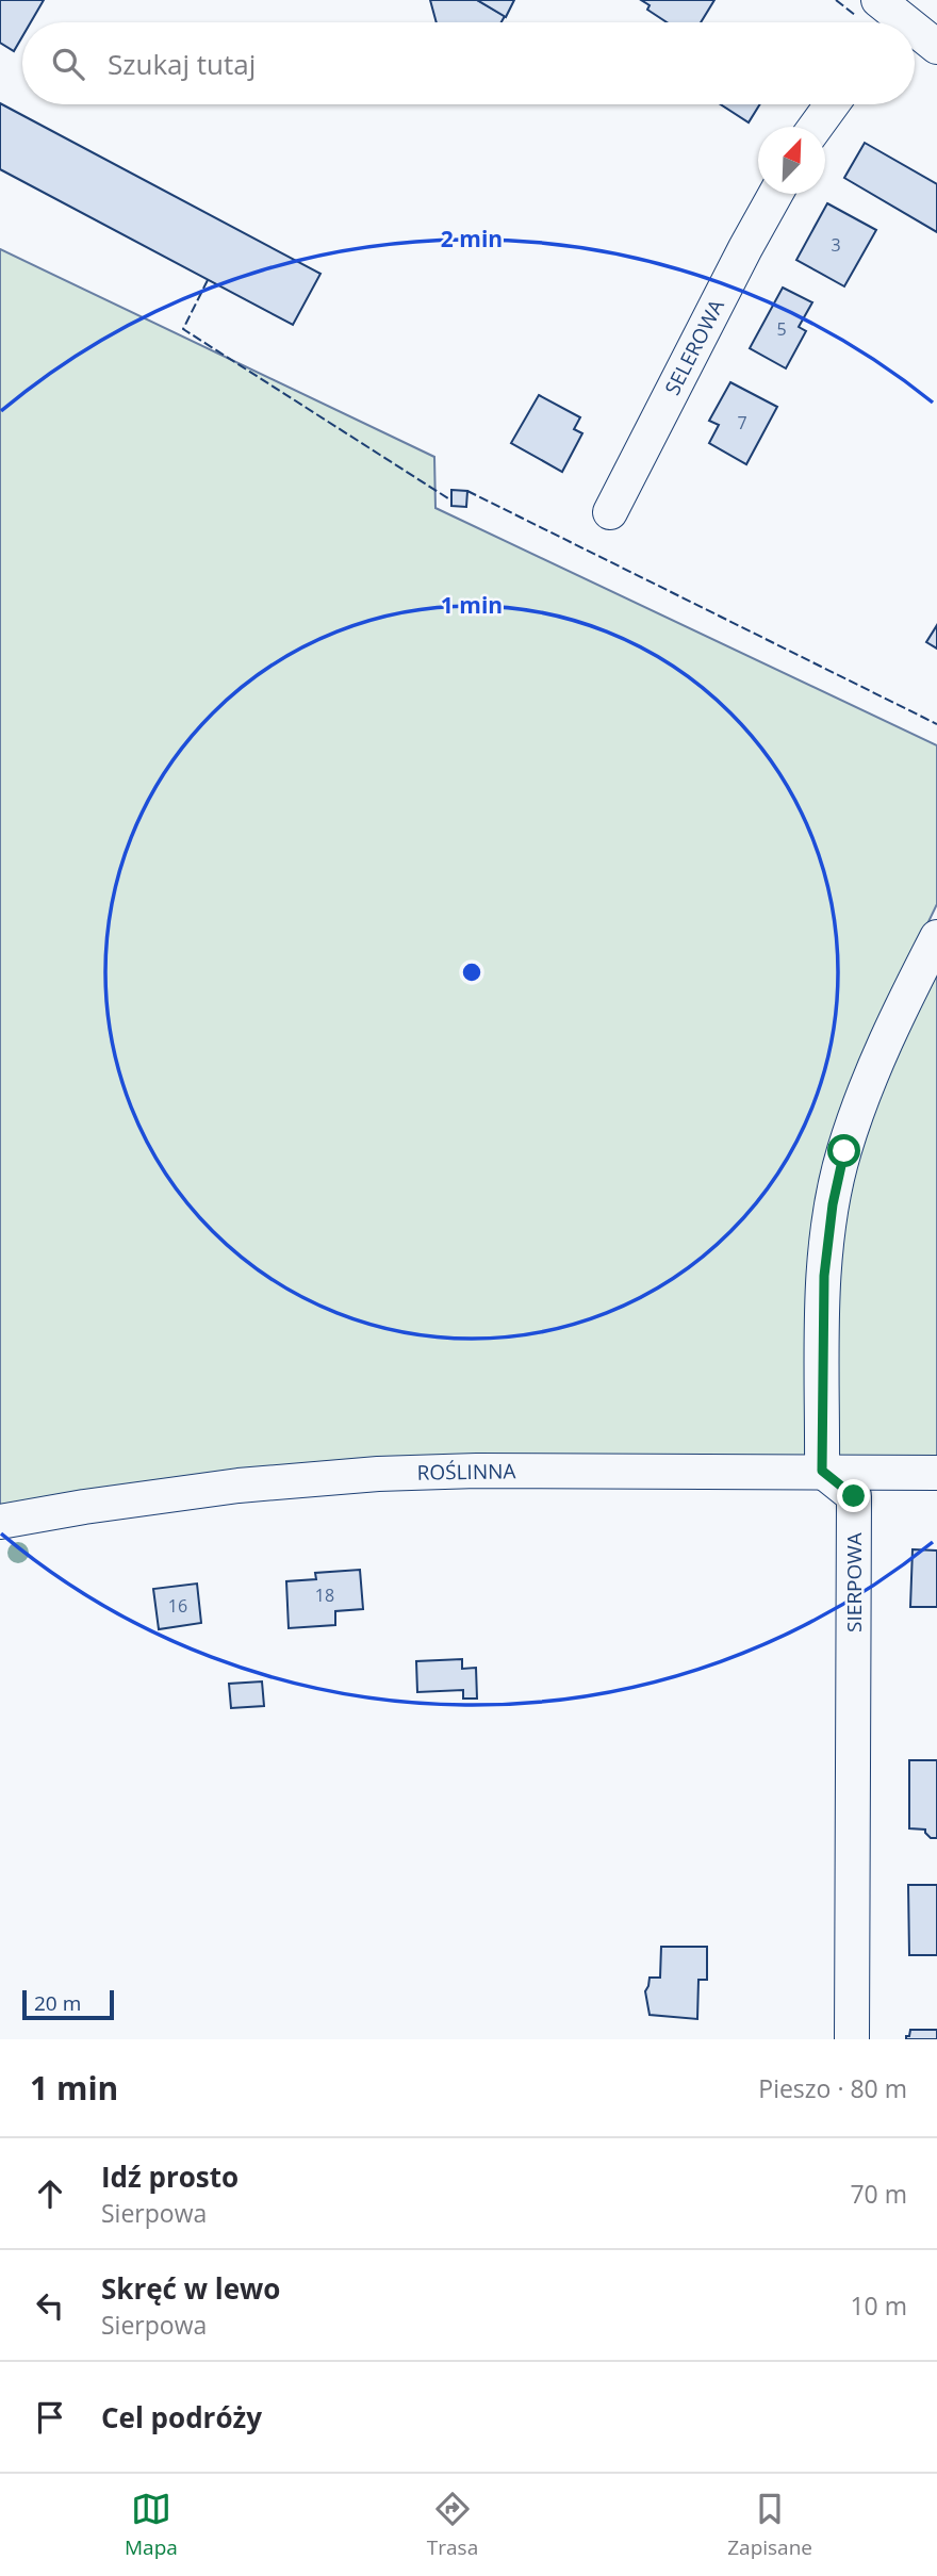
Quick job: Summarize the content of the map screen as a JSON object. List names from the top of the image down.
{
  "streets": {
    "street": ["SELEROWA", "ROŚLINNA", "SIERPOWA"]
  },
  "crossings": [
    ["ROŚLINNA", "SIERPOWA"]
  ],
  "house_numbers": [
    "3",
    "5",
    "7",
    "18",
    "16"
  ],
  "scale_bar": "20 m",
  "north": "top right",
  "page": {
    "search": "Szukaj tutaj",
    "scale": "20 m",
    "heading": ["1 min", "Pieszo · 80 m"],
    "list": [
      ["Idź prosto", "Sierpowa", "70 m"],
      ["Skręć w lewo", "Sierpowa", "10 m"],
      "Cel podróży"
    ],
    "nav": ["Mapa", "Trasa", "Zapisane"]
  },
  "rings": ["2 min", "1 min"]
}
